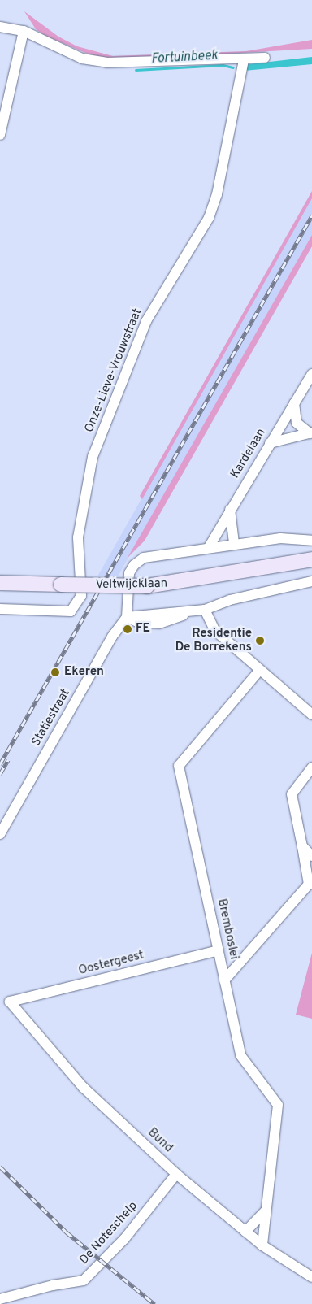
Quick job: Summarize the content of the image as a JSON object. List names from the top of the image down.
{
  "streets": {
    "street": [
      "Onze-Lieve-Vrouwstraat",
      "Kardelaan",
      "Veltwijcklaan",
      "Statiestraat",
      "Bremboslei",
      "Oostergeest",
      "Bund",
      "De Noteschelp"
    ]
  },
  "crossings": [
    ["Bremboslei", "Oostergeest"],
    ["Bremboslei", "Bund"],
    ["Oostergeest", "Bund"],
    ["Bund", "De Noteschelp"]
  ],
  "water": ["Fortuinbeek"],
  "places": ["FE", "Residentie De Borrekens", "Ekeren"]
}
